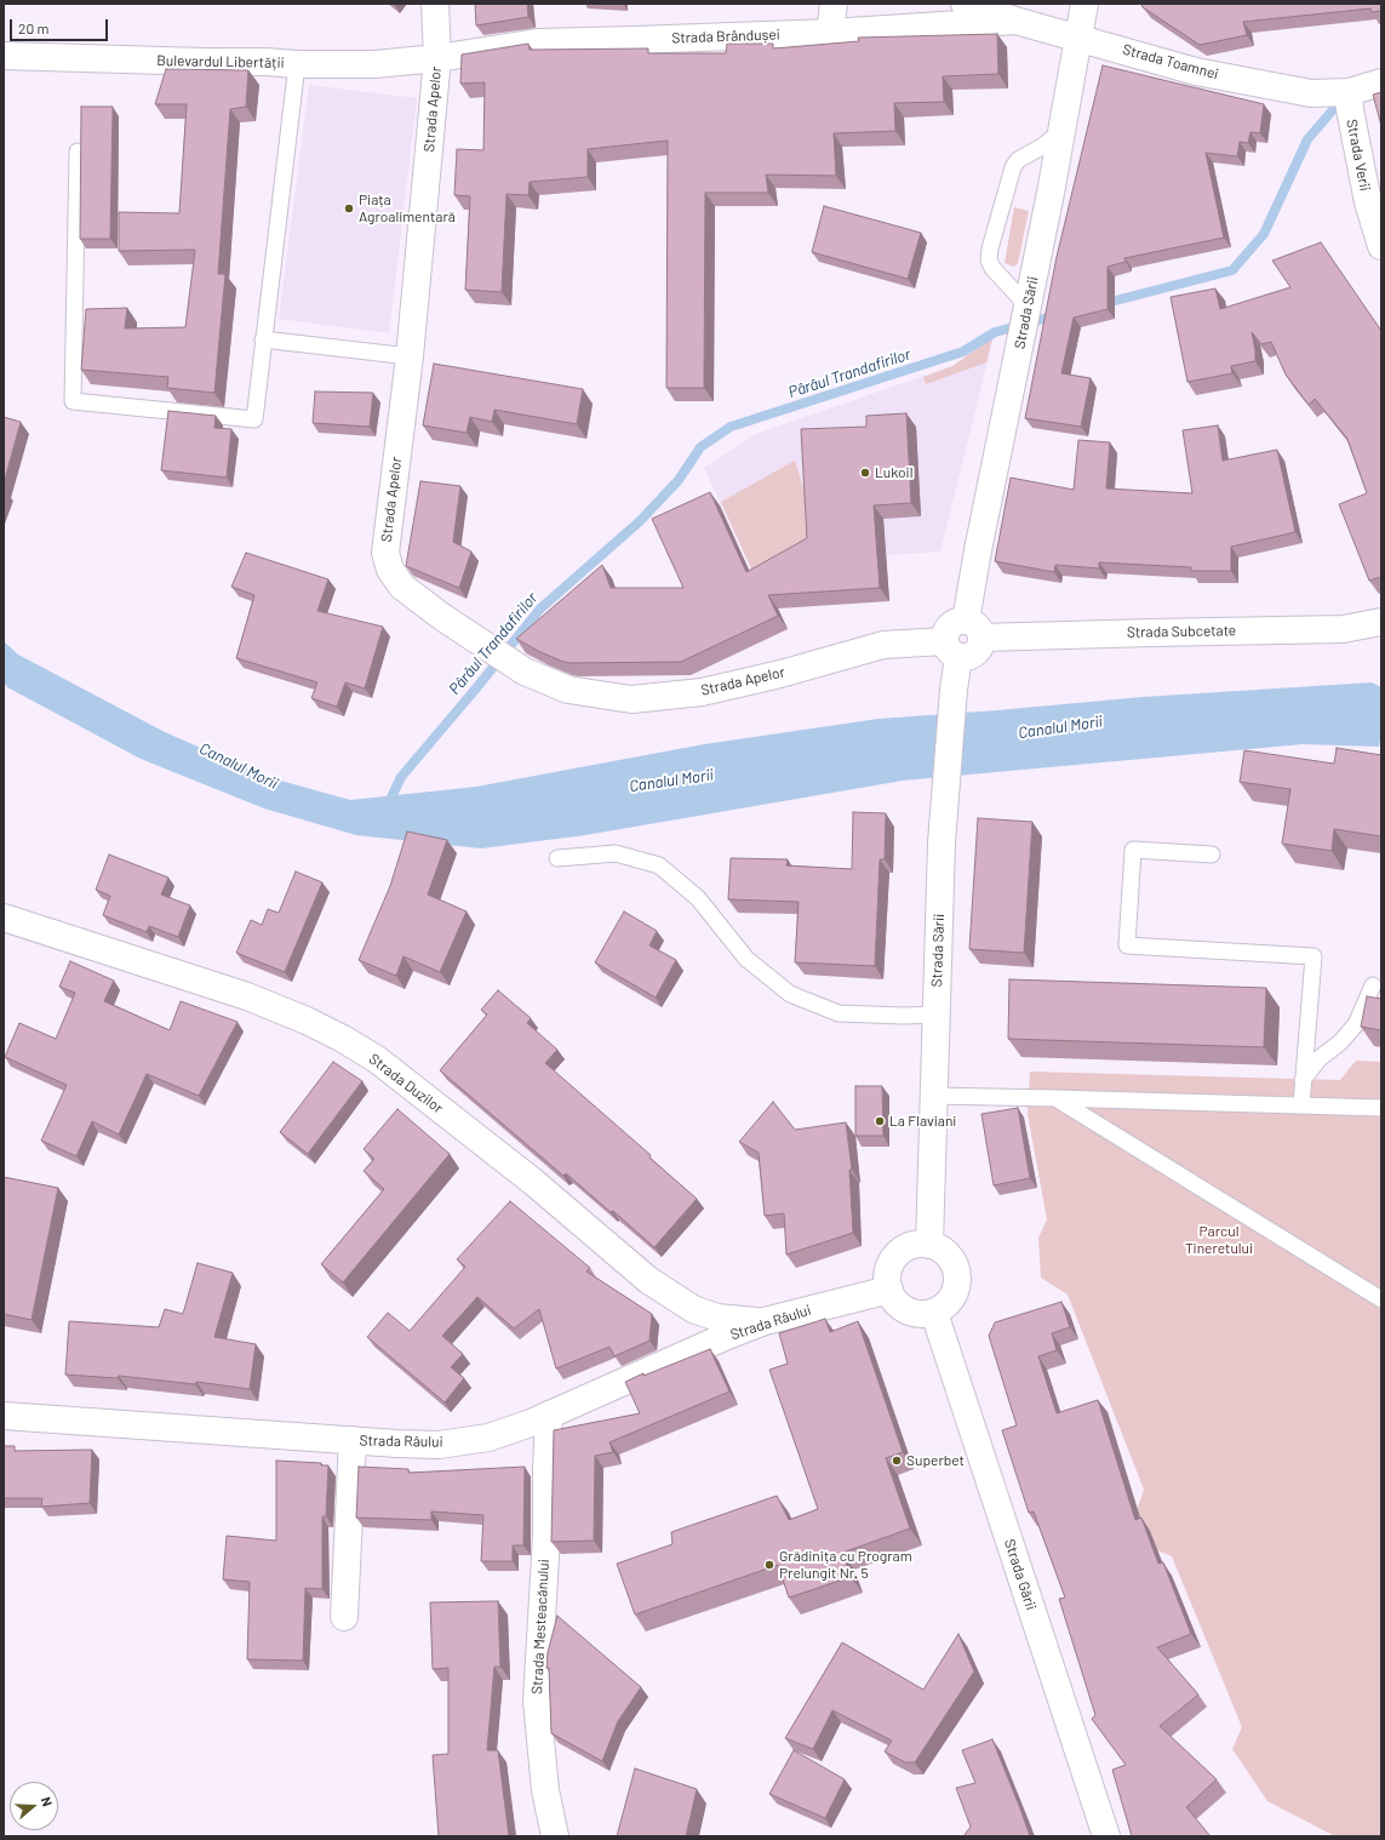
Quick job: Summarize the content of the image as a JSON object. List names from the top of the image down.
{
  "streets": {
    "street": [
      "Strada Brândușei",
      "Bulevardul Libertății",
      "Strada Toamnei",
      "Strada Apelor",
      "Strada Verii",
      "Strada Sării",
      "Strada Subcetate",
      "Strada Duzilor",
      "Strada Râului",
      "Strada Gării",
      "Strada Mesteacănului"
    ]
  },
  "crossings": [
    ["Strada Brândușei", "Bulevardul Libertății"],
    ["Strada Brândușei", "Strada Toamnei"],
    ["Strada Brândușei", "Strada Apelor"],
    ["Bulevardul Libertății", "Strada Apelor"],
    ["Strada Toamnei", "Strada Verii"],
    ["Strada Toamnei", "Strada Sării"],
    ["Strada Apelor", "Strada Sării"],
    ["Strada Sării", "Strada Subcetate"],
    ["Strada Sării", "Strada Râului"],
    ["Strada Sării", "Strada Gării"],
    ["Strada Duzilor", "Strada Râului"],
    ["Strada Râului", "Strada Gării"],
    ["Strada Râului", "Strada Mesteacănului"]
  ],
  "water": ["Pârâul Trandafirilor", "Canalul Morii"],
  "parks": ["Parcul Tineretului"],
  "places": [
    "Piața Agroalimentară",
    "Lukoil",
    "La Flaviani",
    "Superbet",
    "Grădinița cu Program Prelungit Nr. 5"
  ],
  "scale_bar": "20 m",
  "north": "right"
}
